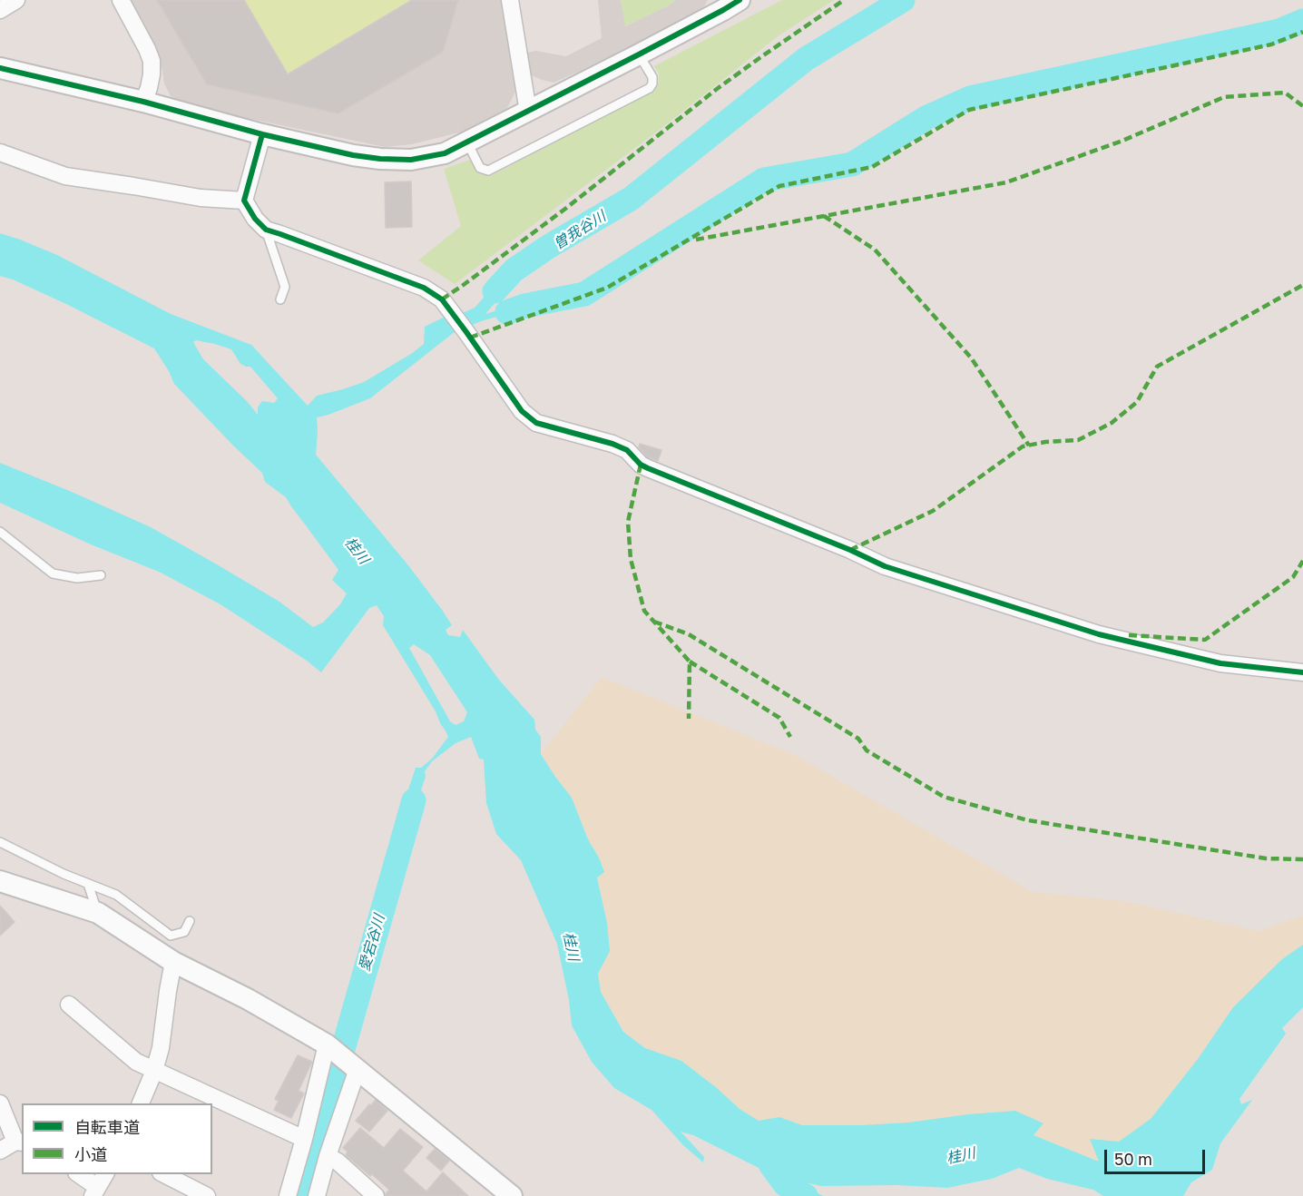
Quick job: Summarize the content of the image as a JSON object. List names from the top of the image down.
{
  "water": ["曽我谷川", "桂川", "愛宕谷川"],
  "legend": ["自転車道", "小道"],
  "scale_bar": "50 m"
}
